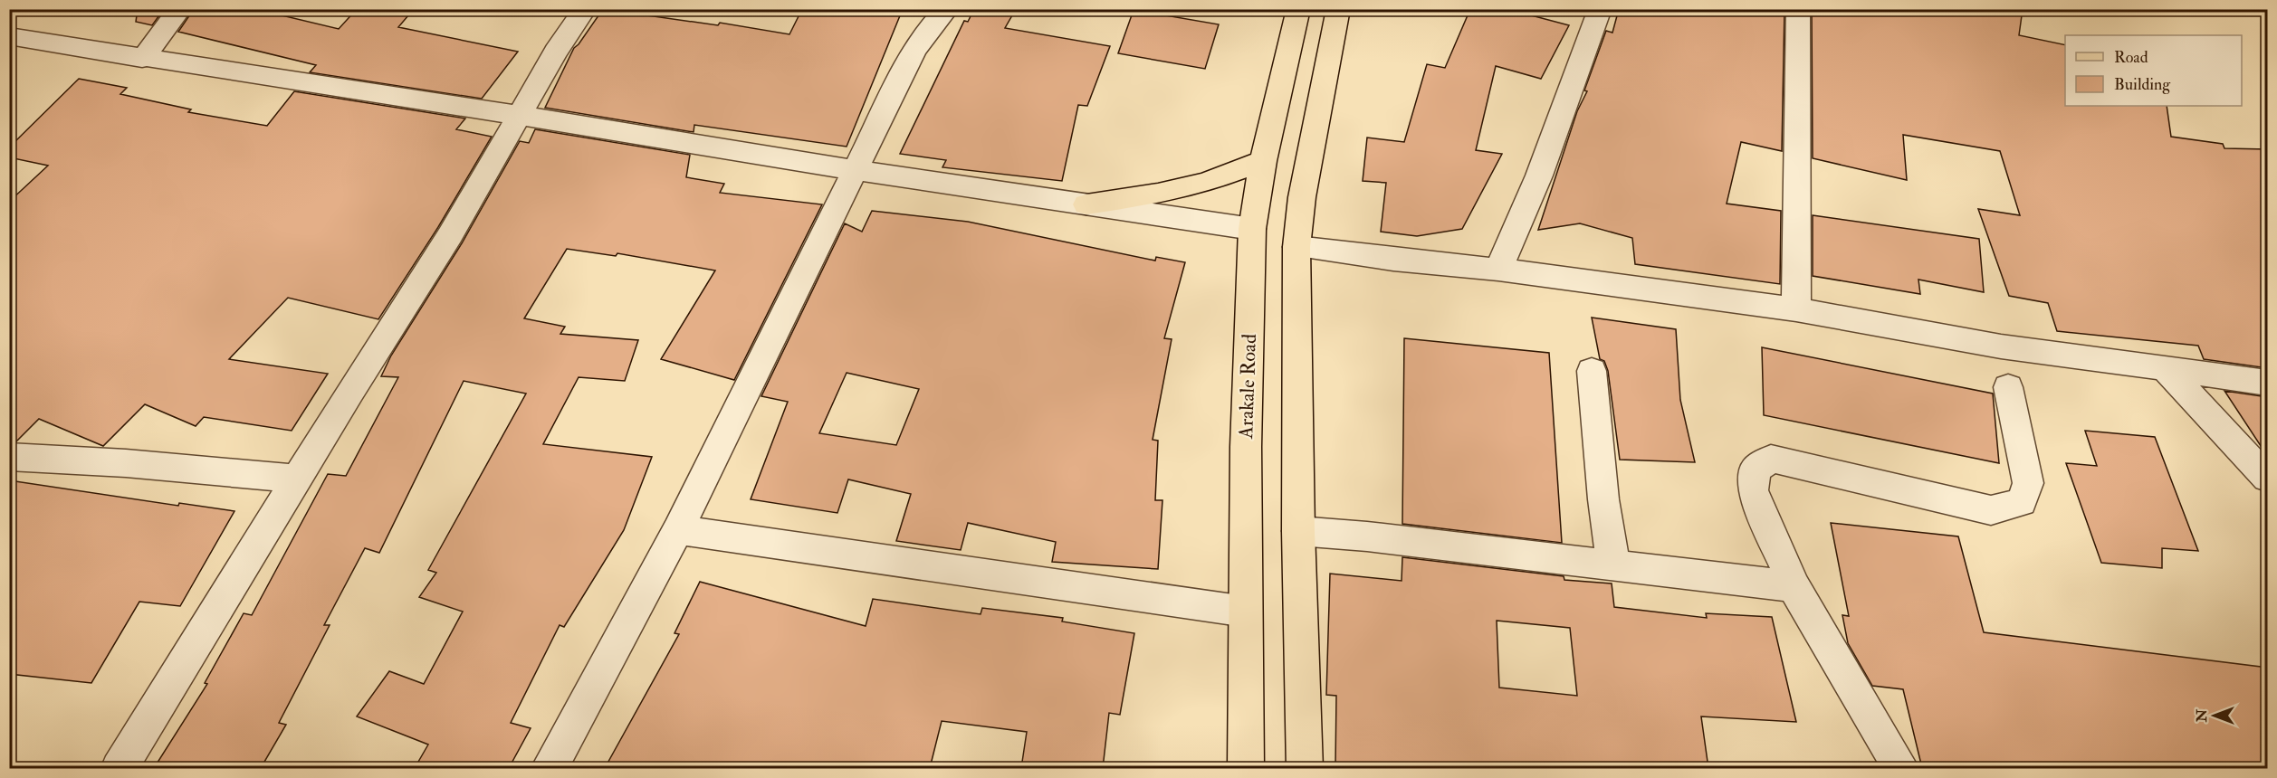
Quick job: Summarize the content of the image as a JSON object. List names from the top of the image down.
{
  "streets": {
    "main road": ["Arakale Road"]
  },
  "legend": ["Road", "Building"],
  "north": "left"
}
